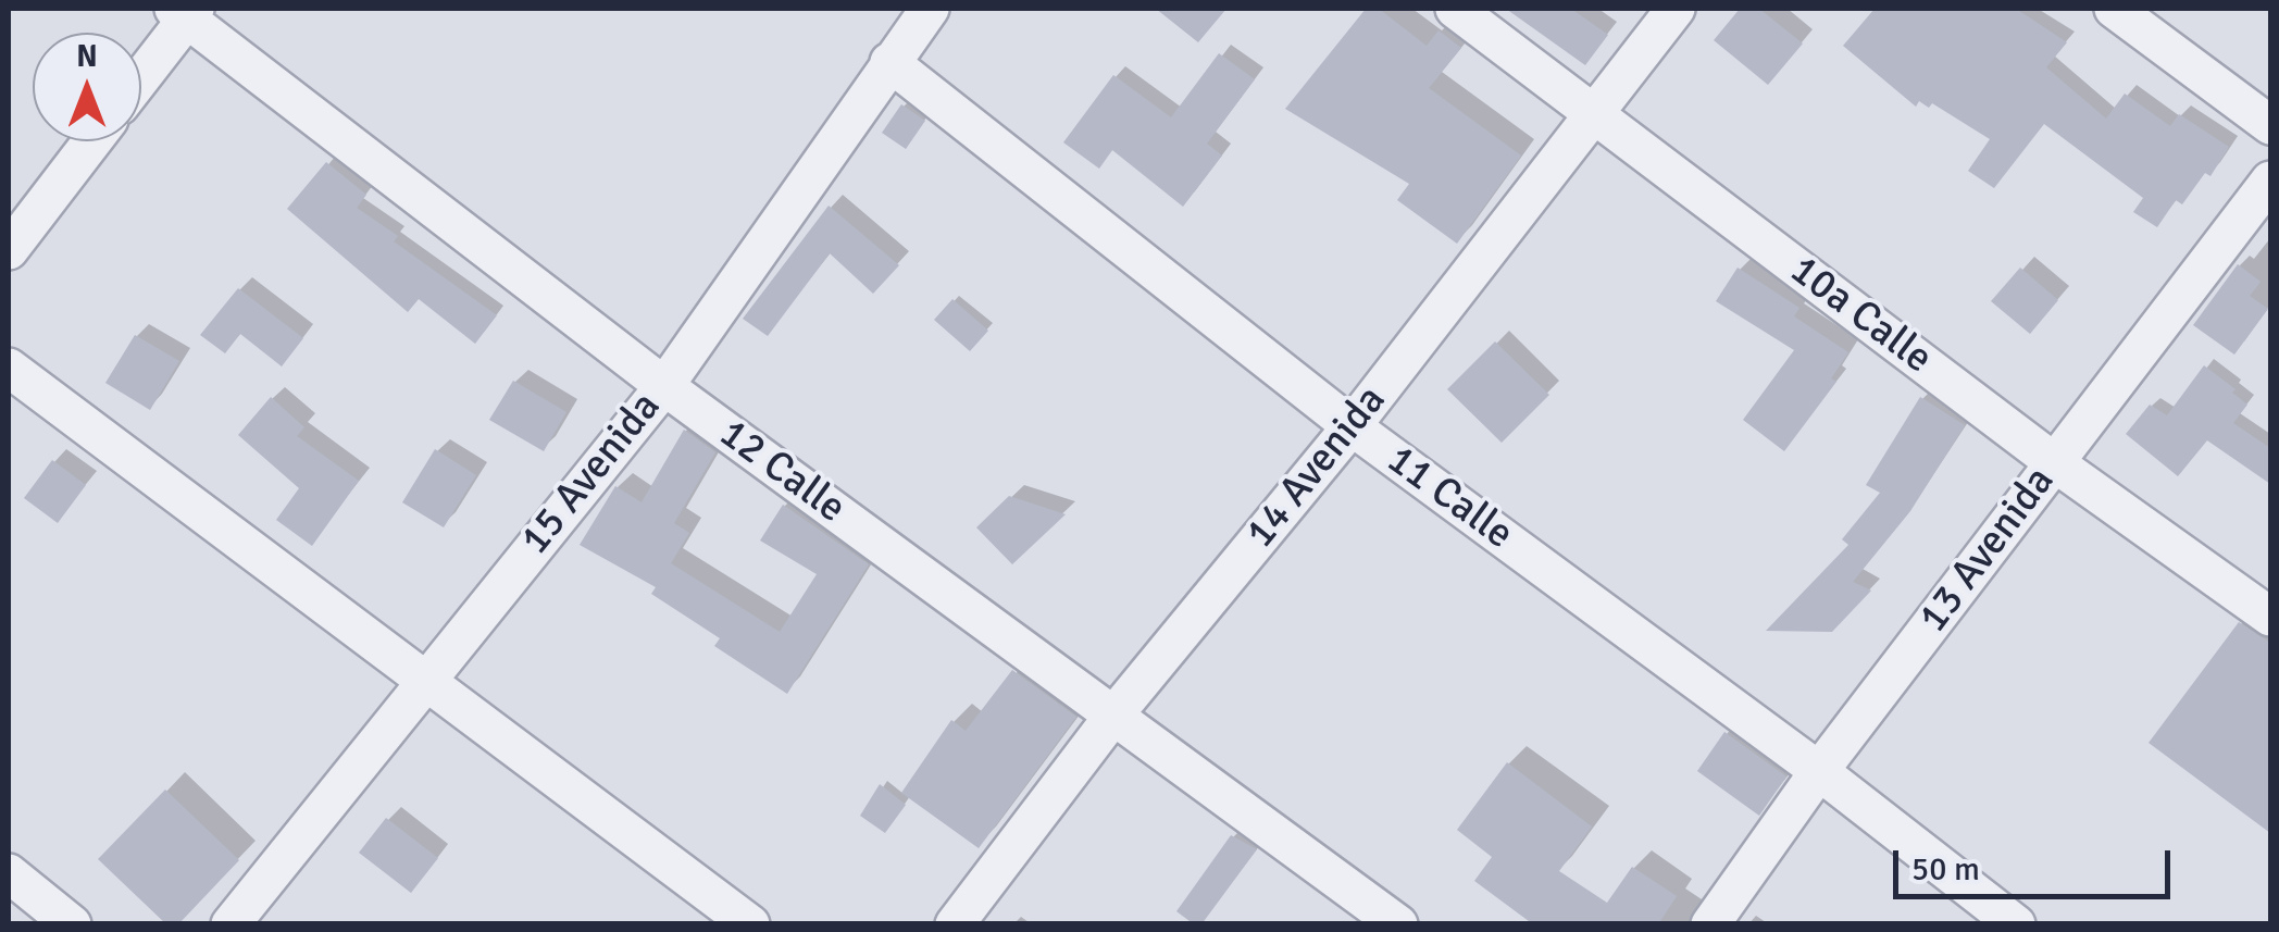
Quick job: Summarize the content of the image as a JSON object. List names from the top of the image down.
{
  "streets": {
    "street": [
      "10a Calle",
      "14 Avenida",
      "12 Calle",
      "15 Avenida",
      "11 Calle",
      "13 Avenida"
    ]
  },
  "crossings": [
    ["10a Calle", "14 Avenida"],
    ["10a Calle", "13 Avenida"],
    ["14 Avenida", "12 Calle"],
    ["14 Avenida", "11 Calle"],
    ["12 Calle", "15 Avenida"],
    ["15 Avenida", "11 Calle"],
    ["11 Calle", "13 Avenida"]
  ],
  "scale_bar": "50 m",
  "north": "top"
}
